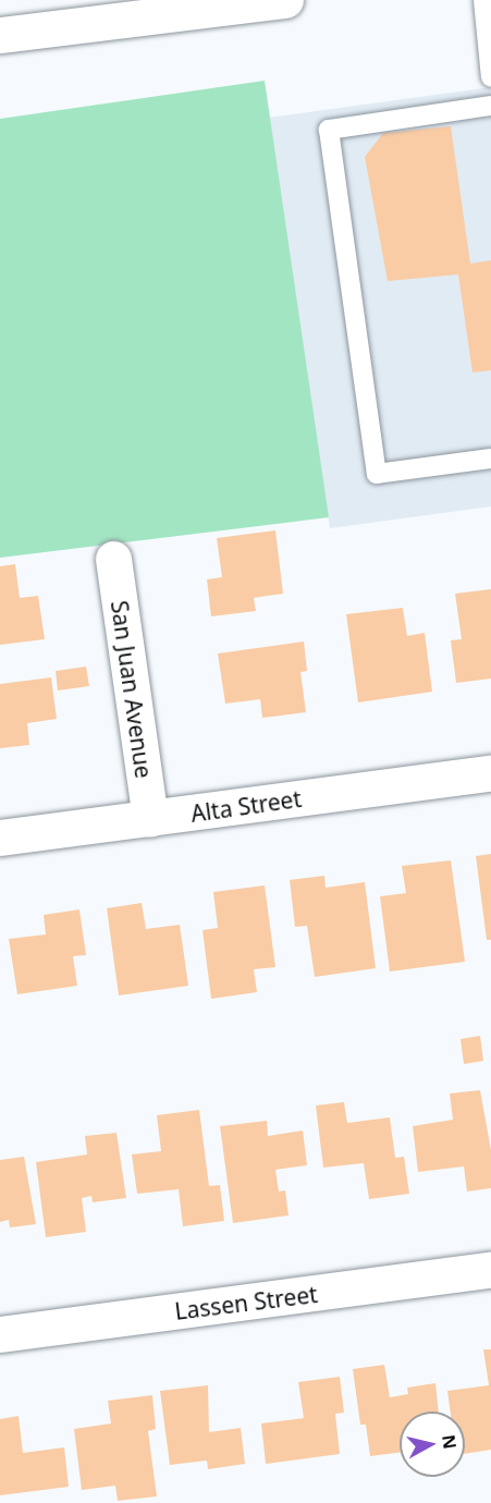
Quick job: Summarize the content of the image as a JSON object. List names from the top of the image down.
{
  "streets": {
    "street": ["San Juan Avenue", "Alta Street", "Lassen Street"]
  },
  "crossings": [
    ["San Juan Avenue", "Alta Street"]
  ],
  "north": "right"
}
